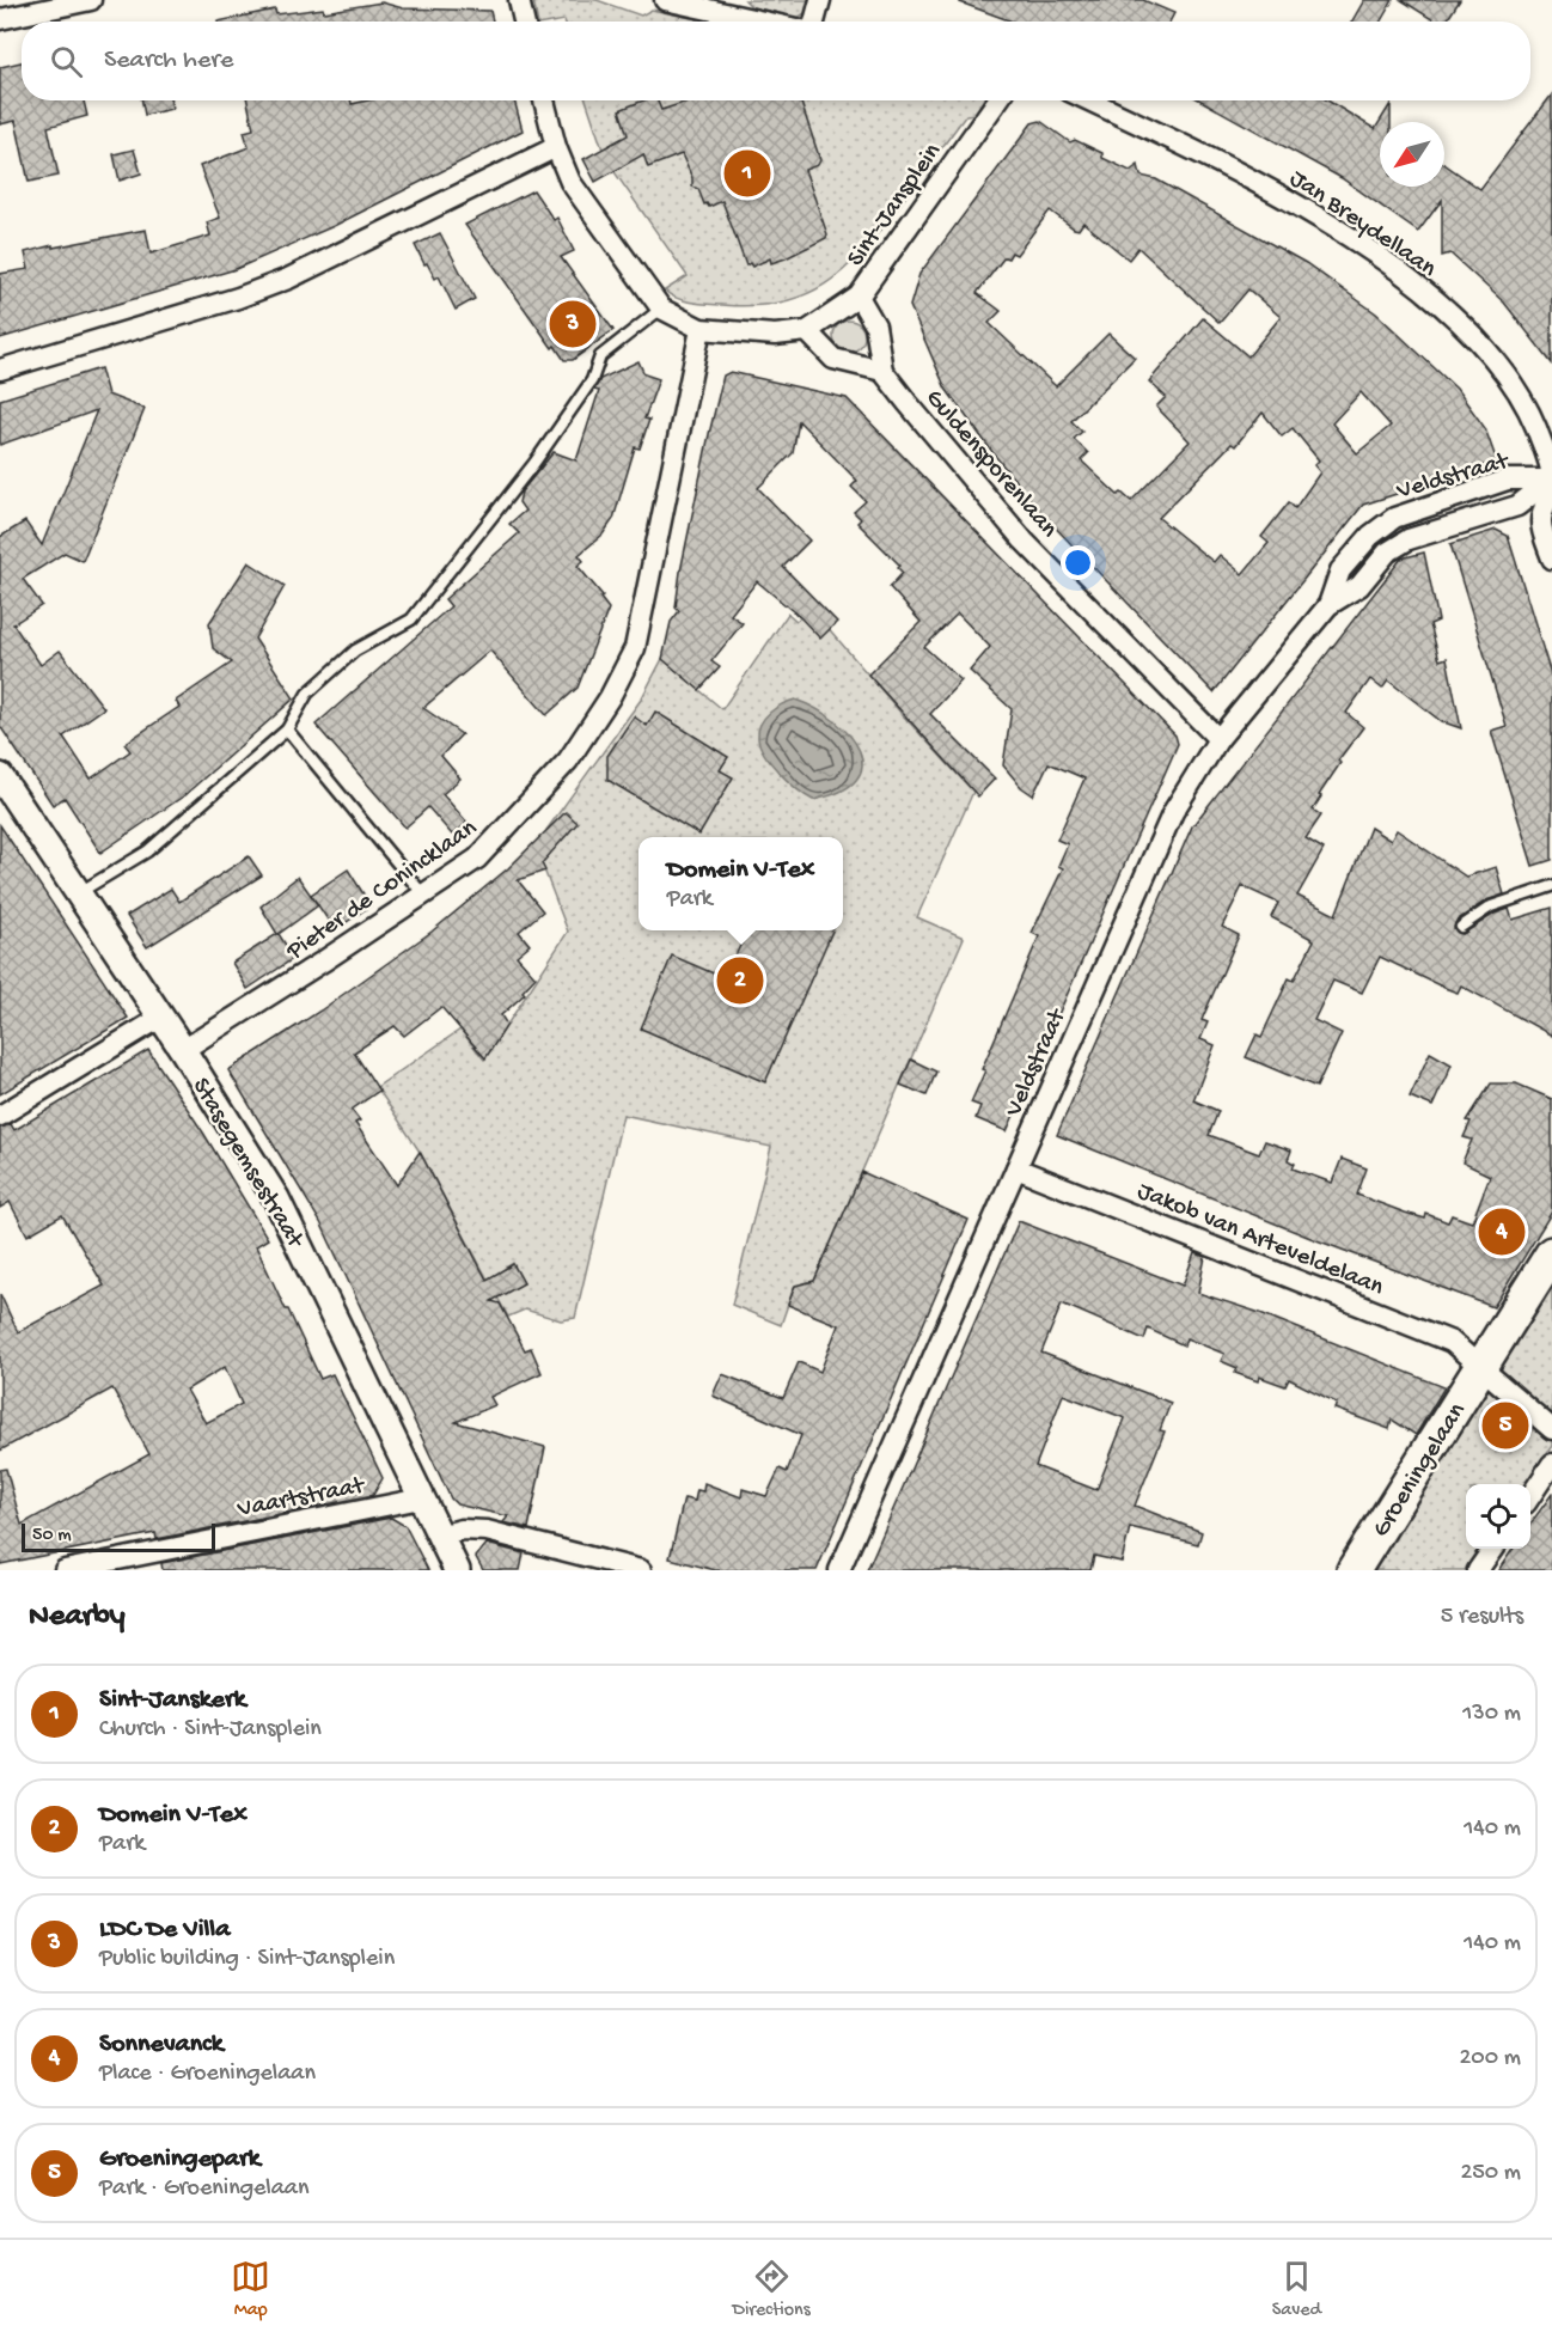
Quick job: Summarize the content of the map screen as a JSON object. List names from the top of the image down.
{
  "streets": {
    "main road": ["Groeningelaan"],
    "street": [
      "Sint-Jansplein",
      "Jan Breydellaan",
      "Guldensporenlaan",
      "Veldstraat",
      "Pieter de Conincklaan",
      "Stasegemsestraat",
      "Jakob van Arteveldelaan",
      "Vaartstraat"
    ]
  },
  "crossings": [
    ["Jan Breydellaan", "Veldstraat"],
    ["Guldensporenlaan", "Veldstraat"],
    ["Veldstraat", "Jakob van Arteveldelaan"],
    ["Pieter de Conincklaan", "Stasegemsestraat"],
    ["Stasegemsestraat", "Vaartstraat"],
    ["Jakob van Arteveldelaan", "Groeningelaan"]
  ],
  "scale_bar": "50 m",
  "north": "bottom left",
  "page": {
    "search": "Search here",
    "pins": [
      "1",
      "3",
      "2",
      "4",
      "5"
    ],
    "popup": ["Domein V-Tex", "Park"],
    "scale": "50 m",
    "heading": ["Nearby", "5 results"],
    "list": [
      {
        "mark": "1",
        "name": "Sint-Janskerk",
        "note": "Church · Sint-Jansplein",
        "value": "130 m"
      },
      {
        "mark": "2",
        "name": "Domein V-Tex",
        "note": "Park",
        "value": "140 m"
      },
      {
        "mark": "3",
        "name": "LDC De Villa",
        "note": "Public building · Sint-Jansplein",
        "value": "140 m"
      },
      {
        "mark": "4",
        "name": "Sonnevanck",
        "note": "Place · Groeningelaan",
        "value": "200 m"
      },
      {
        "mark": "5",
        "name": "Groeningepark",
        "note": "Park · Groeningelaan",
        "value": "250 m"
      }
    ],
    "nav": ["Map", "Directions", "Saved"]
  }
}
